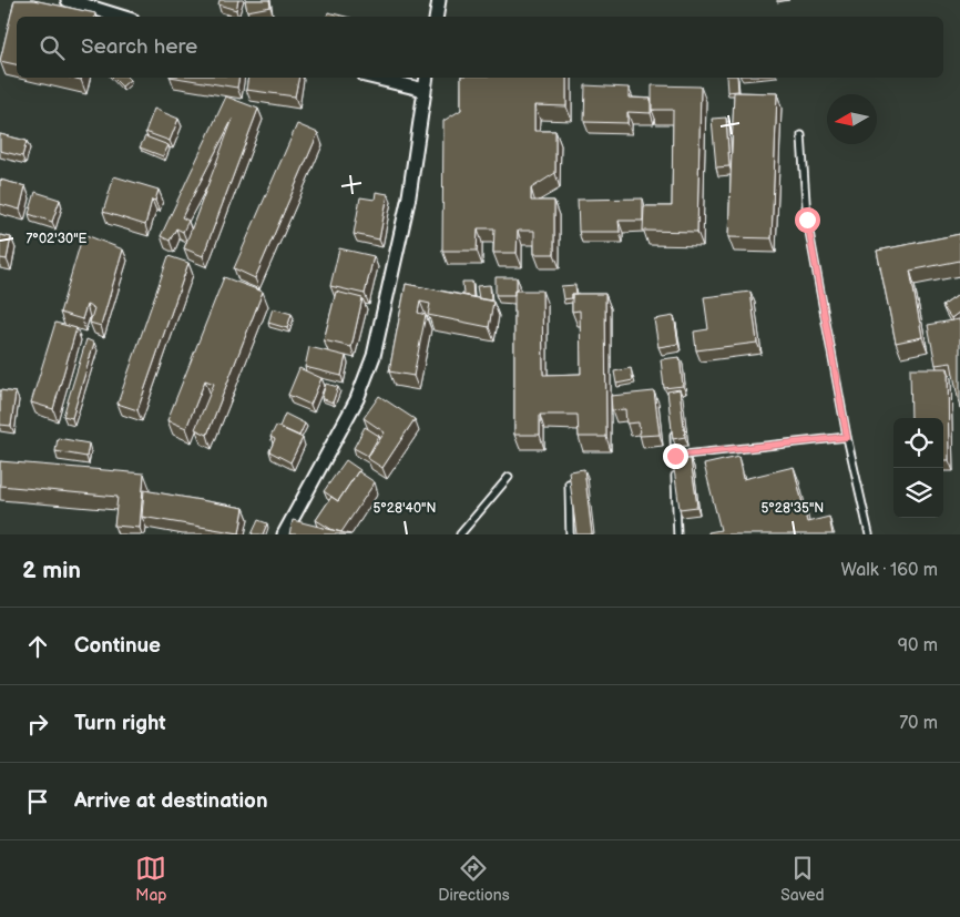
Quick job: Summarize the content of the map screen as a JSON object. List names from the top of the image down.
{
  "north": "left",
  "page": {
    "search": "Search here",
    "heading": ["2 min", "Walk · 160 m"],
    "list": [
      ["Continue", "90 m"],
      ["Turn right", "70 m"],
      "Arrive at destination"
    ],
    "nav": ["Map", "Directions", "Saved"]
  },
  "coordinates": ["7°02'30\"E", "5°28'40\"N", "5°28'35\"N"]
}
